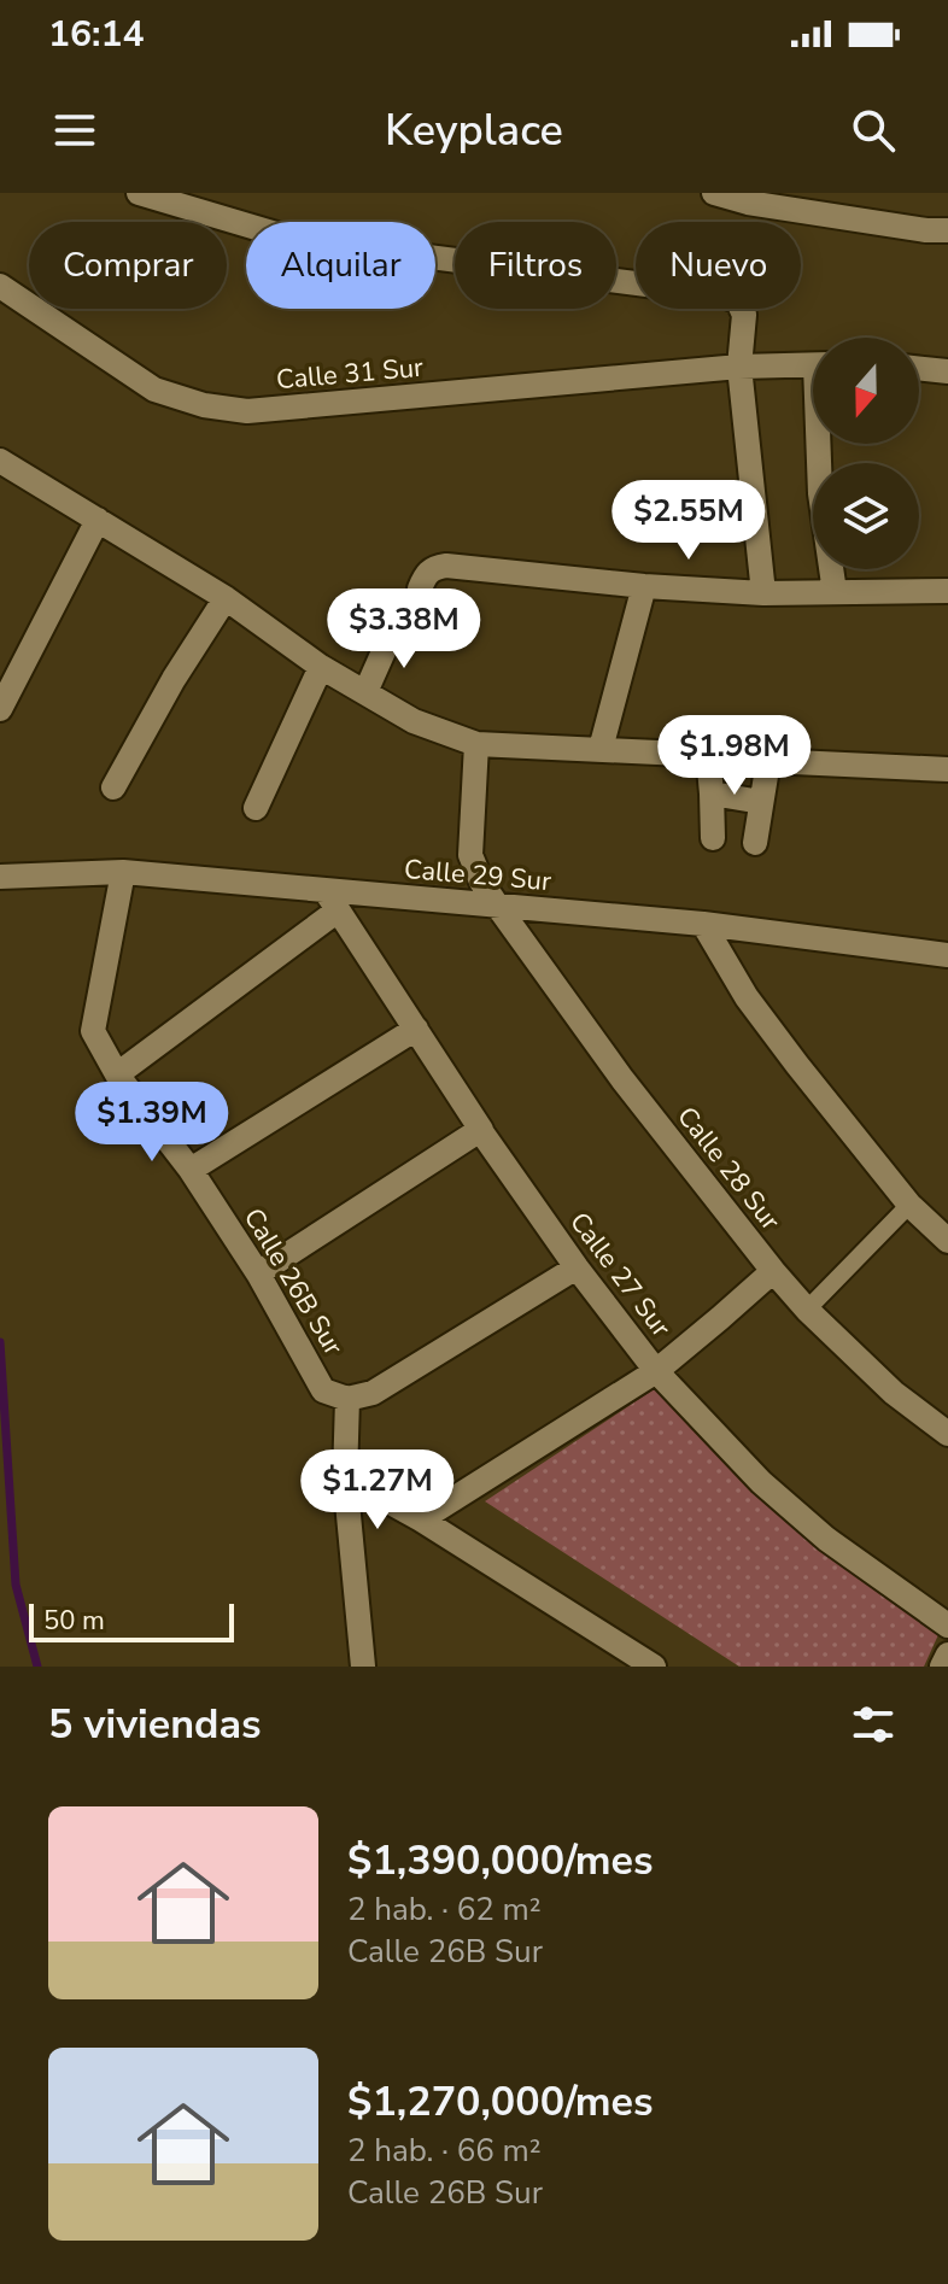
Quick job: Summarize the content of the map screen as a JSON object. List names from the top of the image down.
{
  "streets": {
    "street": [
      "Calle 31 Sur",
      "Calle 29 Sur",
      "Calle 28 Sur",
      "Calle 27 Sur",
      "Calle 26B Sur"
    ]
  },
  "crossings": [
    ["Calle 29 Sur", "Calle 28 Sur"],
    ["Calle 29 Sur", "Calle 27 Sur"],
    ["Calle 29 Sur", "Calle 26B Sur"]
  ],
  "scale_bar": "50 m",
  "north": "bottom",
  "page": {
    "status": "16:14",
    "header": "Keyplace",
    "chip": [
      "Comprar",
      "Alquilar",
      "Filtros",
      "Nuevo"
    ],
    "price": [
      "$2.55M",
      "$3.38M",
      "$1.98M",
      "$1.39M",
      "$1.27M"
    ],
    "scale": "50 m",
    "heading": "5 viviendas",
    "list": [
      {
        "name": "$1,390,000/mes",
        "note": "2 hab. · 62 m² · Calle 26B Sur"
      },
      {
        "name": "$1,270,000/mes",
        "note": "2 hab. · 66 m² · Calle 26B Sur"
      }
    ]
  }
}
